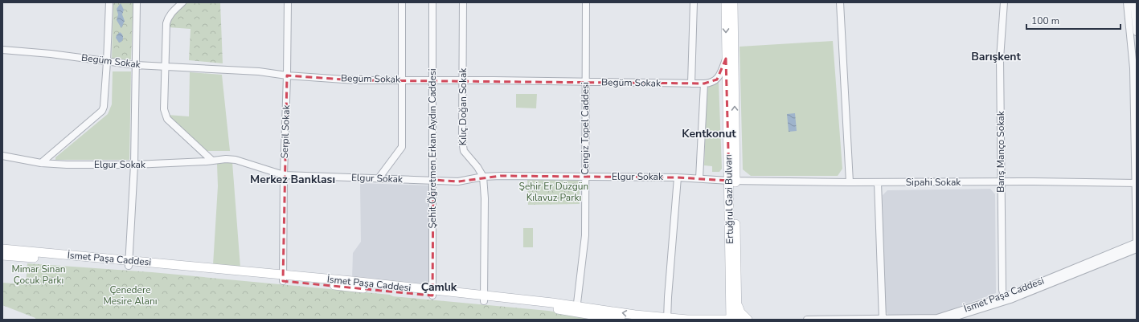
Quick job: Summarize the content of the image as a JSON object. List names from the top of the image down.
{
  "streets": {
    "main road": ["Ertuğrul Gazi Bulvarı", "İsmet Paşa Caddesi"],
    "street": [
      "Begüm Sokak",
      "Kılıç Doğan Sokak",
      "Cengiz Topel Caddesi",
      "Serpil Sokak",
      "Şehit Öğretmen Erkan Aydın Caddesi",
      "Barış Manço Sokak",
      "Elgur Sokak",
      "Sipahi Sokak"
    ]
  },
  "crossings": [
    ["Begüm Sokak", "Kılıç Doğan Sokak"],
    ["Begüm Sokak", "Cengiz Topel Caddesi"],
    ["Begüm Sokak", "Serpil Sokak"],
    ["Begüm Sokak", "Şehit Öğretmen Erkan Aydın Caddesi"],
    ["Begüm Sokak", "Ertuğrul Gazi Bulvarı"],
    ["Kılıç Doğan Sokak", "Elgur Sokak"],
    ["Kılıç Doğan Sokak", "İsmet Paşa Caddesi"],
    ["Cengiz Topel Caddesi", "Elgur Sokak"],
    ["Cengiz Topel Caddesi", "İsmet Paşa Caddesi"],
    ["Serpil Sokak", "Elgur Sokak"],
    ["Serpil Sokak", "İsmet Paşa Caddesi"],
    ["Şehit Öğretmen Erkan Aydın Caddesi", "Elgur Sokak"],
    ["Şehit Öğretmen Erkan Aydın Caddesi", "İsmet Paşa Caddesi"],
    ["Barış Manço Sokak", "Sipahi Sokak"],
    ["Barış Manço Sokak", "İsmet Paşa Caddesi"],
    ["Elgur Sokak", "Sipahi Sokak"],
    ["Sipahi Sokak", "Ertuğrul Gazi Bulvarı"],
    ["Ertuğrul Gazi Bulvarı", "İsmet Paşa Caddesi"]
  ],
  "districts": [
    "Barışkent",
    "Kentkonut",
    "Merkez Banklası",
    "Çamlık"
  ],
  "parks": ["Şehir Er Düzgün Kılavuz Parkı", "Mimar Sinan Çocuk Parkı", "Çenedere Mesire Alanı"],
  "scale_bar": "100 m"
}
